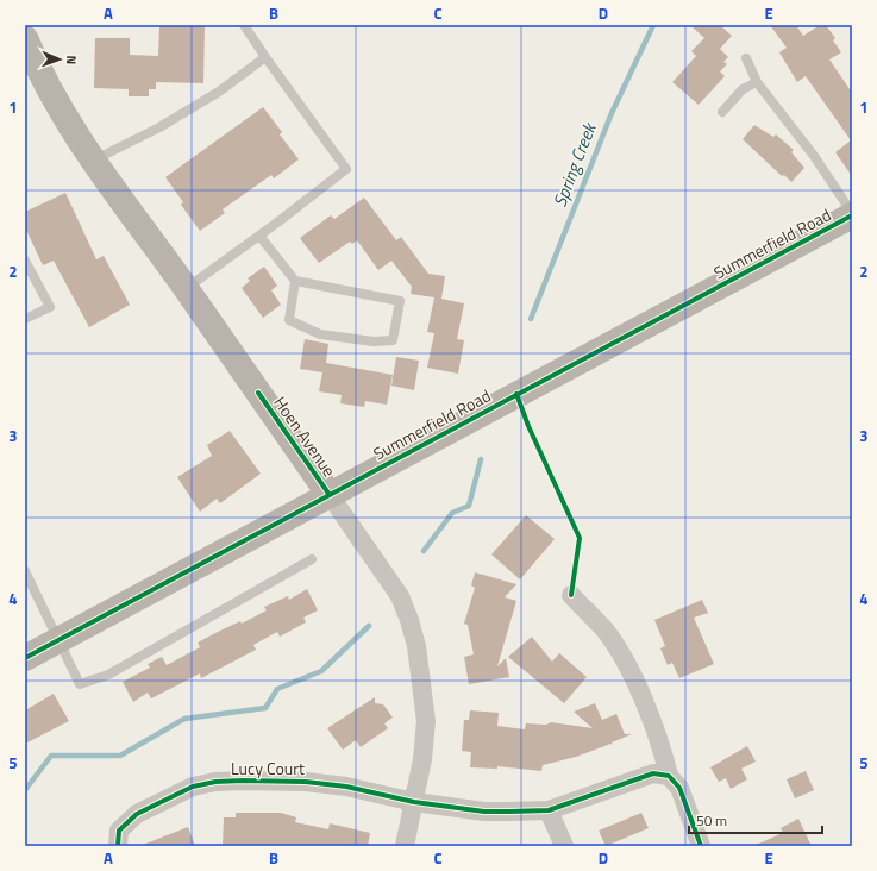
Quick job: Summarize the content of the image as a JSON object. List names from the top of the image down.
{
  "streets": {
    "street": ["Summerfield Road", "Hoen Avenue", "Lucy Court"]
  },
  "crossings": [
    ["Summerfield Road", "Hoen Avenue"],
    ["Hoen Avenue", "Lucy Court"]
  ],
  "water": ["Spring Creek"],
  "scale_bar": "50 m",
  "north": "right",
  "grid": {
    "columns": [
      "A",
      "B",
      "C",
      "D",
      "E"
    ],
    "rows": [
      "1",
      "2",
      "3",
      "4",
      "5"
    ]
  }
}
